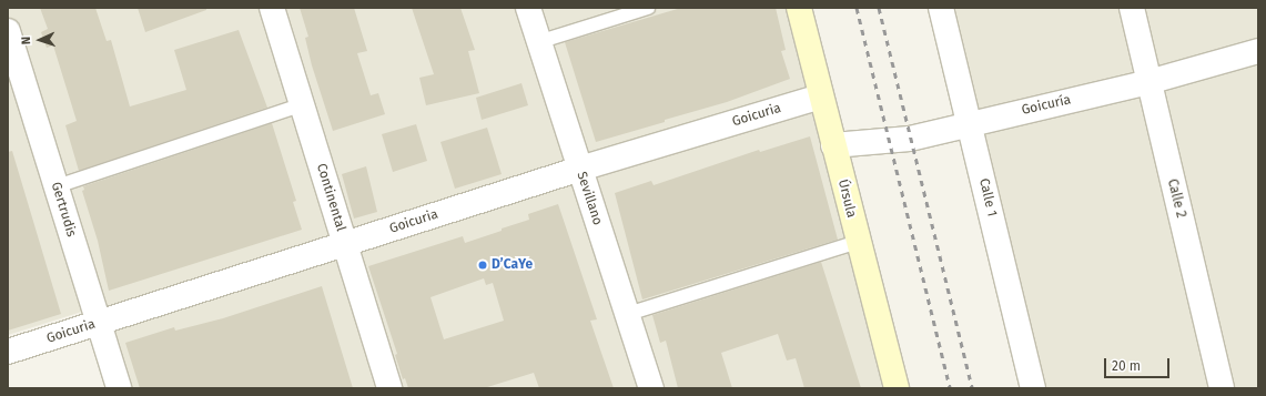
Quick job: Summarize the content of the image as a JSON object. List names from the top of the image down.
{
  "streets": {
    "street": [
      "Goicuría",
      "Goicuria",
      "Continental",
      "Calle 1",
      "Sevillano",
      "Úrsula",
      "Calle 2",
      "Gertrudis"
    ]
  },
  "crossings": [
    ["Goicuría", "Calle 1"],
    ["Goicuría", "Úrsula"],
    ["Goicuría", "Calle 2"],
    ["Goicuria", "Continental"],
    ["Goicuria", "Sevillano"],
    ["Goicuria", "Úrsula"],
    ["Goicuria", "Gertrudis"]
  ],
  "places": ["D’CaYe"],
  "scale_bar": "20 m",
  "north": "left"
}
